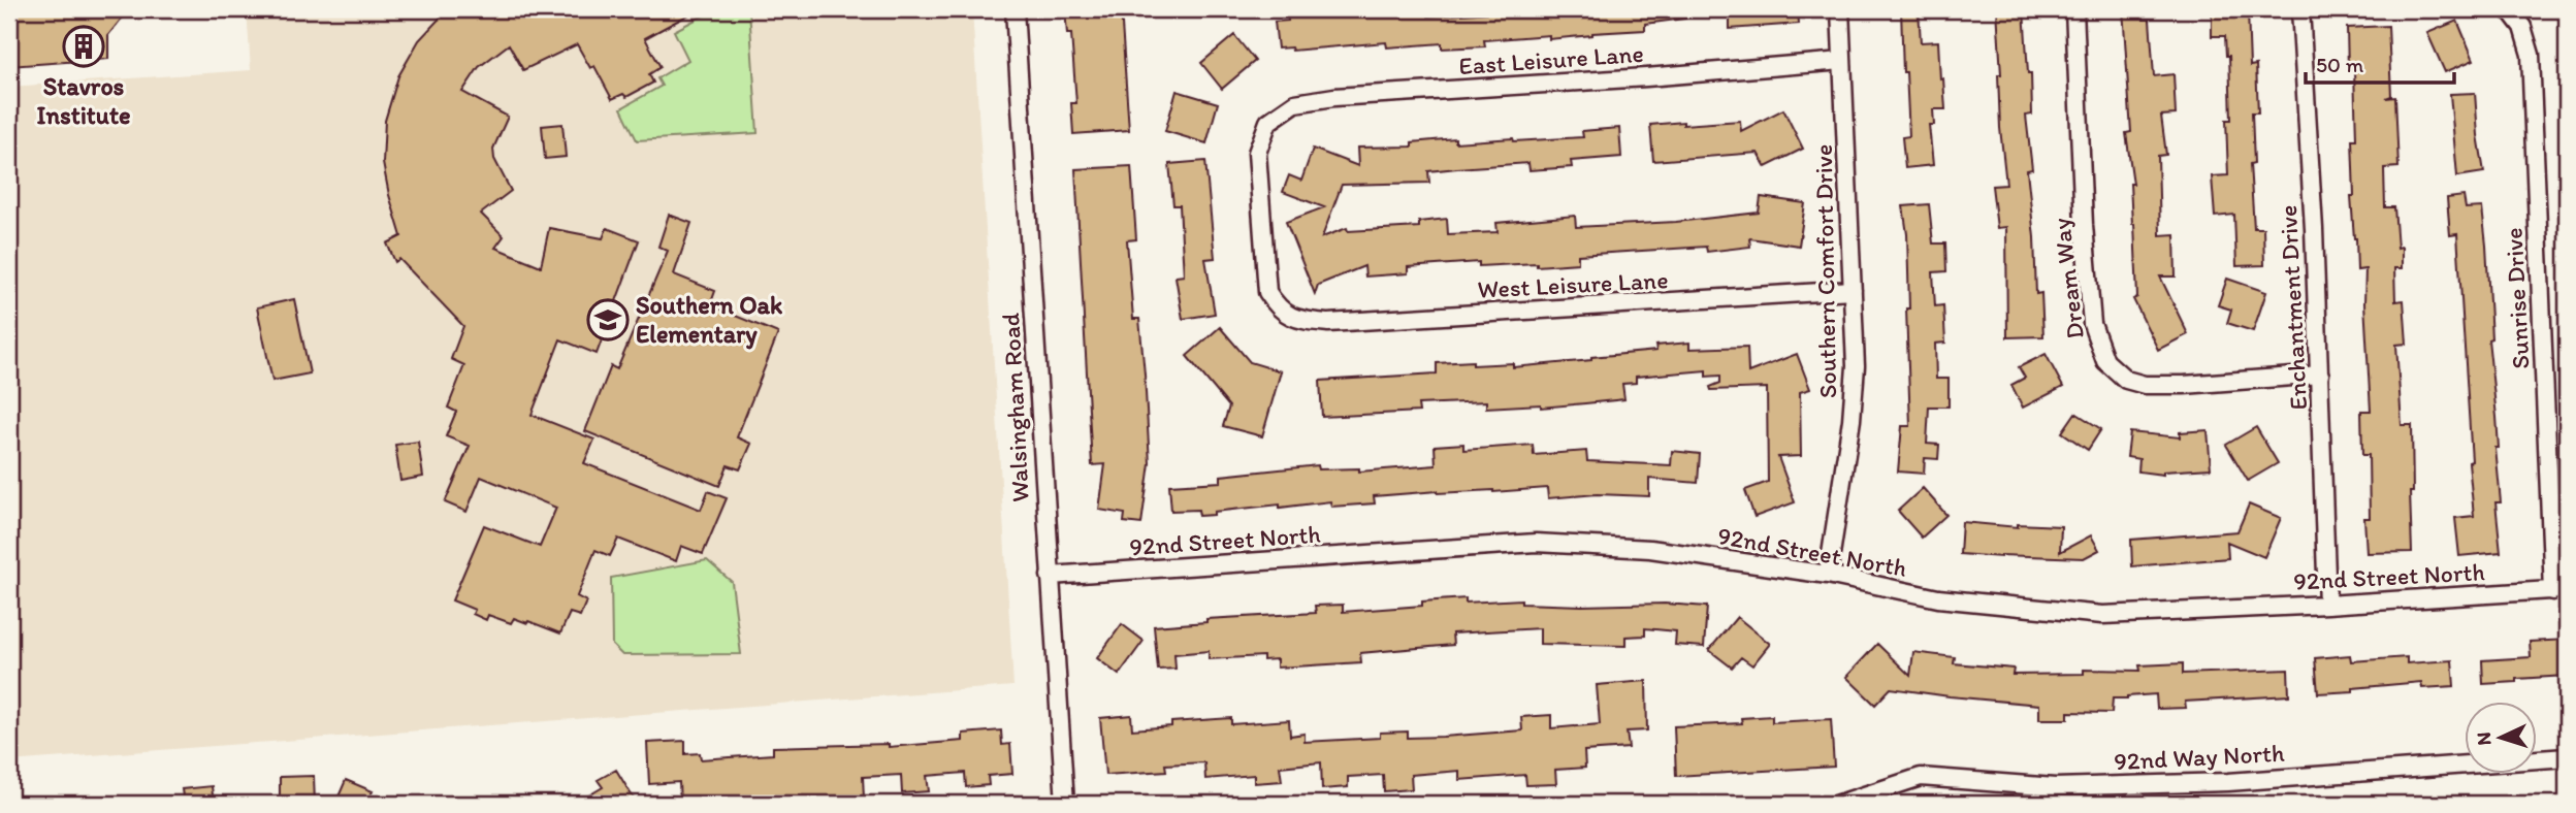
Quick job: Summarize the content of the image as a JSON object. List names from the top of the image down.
{
  "streets": {
    "street": [
      "East Leisure Lane",
      "Southern Comfort Drive",
      "Dream Way",
      "West Leisure Lane",
      "Sunrise Drive",
      "Enchantment Drive",
      "Walsingham Road",
      "92nd Street North",
      "92nd Way North"
    ]
  },
  "crossings": [
    ["East Leisure Lane", "Southern Comfort Drive"],
    ["East Leisure Lane", "West Leisure Lane"],
    ["Southern Comfort Drive", "West Leisure Lane"],
    ["Southern Comfort Drive", "92nd Street North"],
    ["Dream Way", "Enchantment Drive"],
    ["Sunrise Drive", "92nd Street North"],
    ["Enchantment Drive", "92nd Street North"],
    ["Walsingham Road", "92nd Street North"]
  ],
  "places": {
    "building": ["Stavros Institute"],
    "school or university": ["Southern Oak Elementary"]
  },
  "scale_bar": "50 m",
  "north": "left"
}
